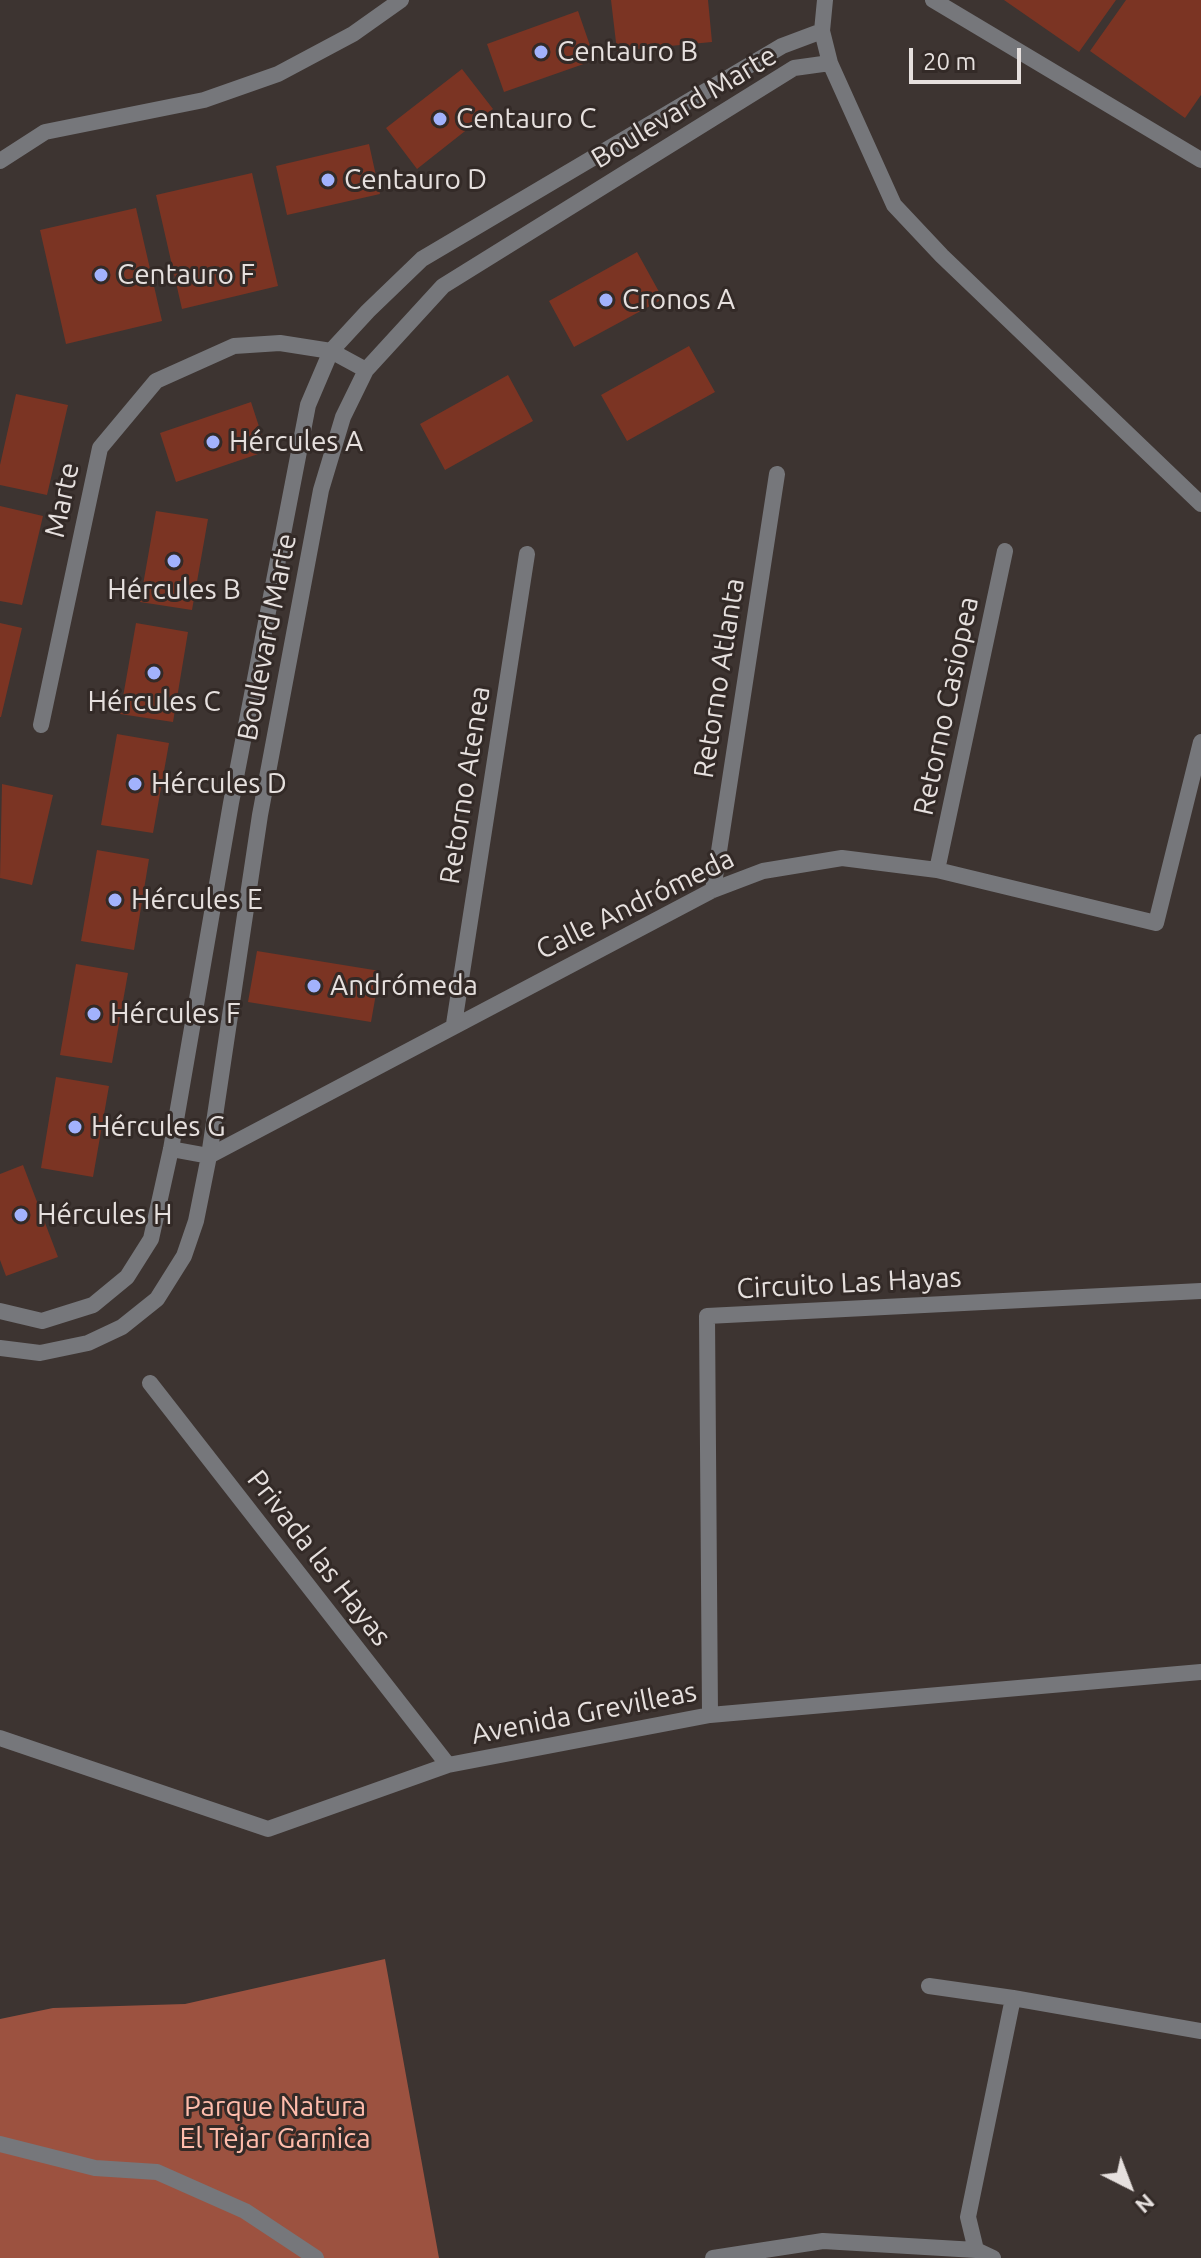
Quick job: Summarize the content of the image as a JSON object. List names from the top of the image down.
{
  "streets": {
    "street": [
      "Boulevard Marte",
      "Marte",
      "Retorno Atlanta",
      "Retorno Casiopea",
      "Retorno Atenea",
      "Calle Andrómeda",
      "Circuito Las Hayas",
      "Privada las Hayas",
      "Avenida Grevilleas"
    ]
  },
  "crossings": [
    ["Boulevard Marte", "Marte"],
    ["Boulevard Marte", "Calle Andrómeda"],
    ["Retorno Atlanta", "Calle Andrómeda"],
    ["Retorno Casiopea", "Calle Andrómeda"],
    ["Retorno Atenea", "Calle Andrómeda"],
    ["Circuito Las Hayas", "Avenida Grevilleas"],
    ["Privada las Hayas", "Avenida Grevilleas"]
  ],
  "parks": ["Parque Natura El Tejar Garnica"],
  "places": [
    "Centauro B",
    "Centauro C",
    "Centauro D",
    "Centauro F",
    "Cronos A",
    "Hércules A",
    "Hércules B",
    "Hércules C",
    "Hércules D",
    "Hércules E",
    "Andrómeda",
    "Hércules F",
    "Hércules G",
    "Hércules H"
  ],
  "scale_bar": "20 m",
  "north": "bottom right"
}
